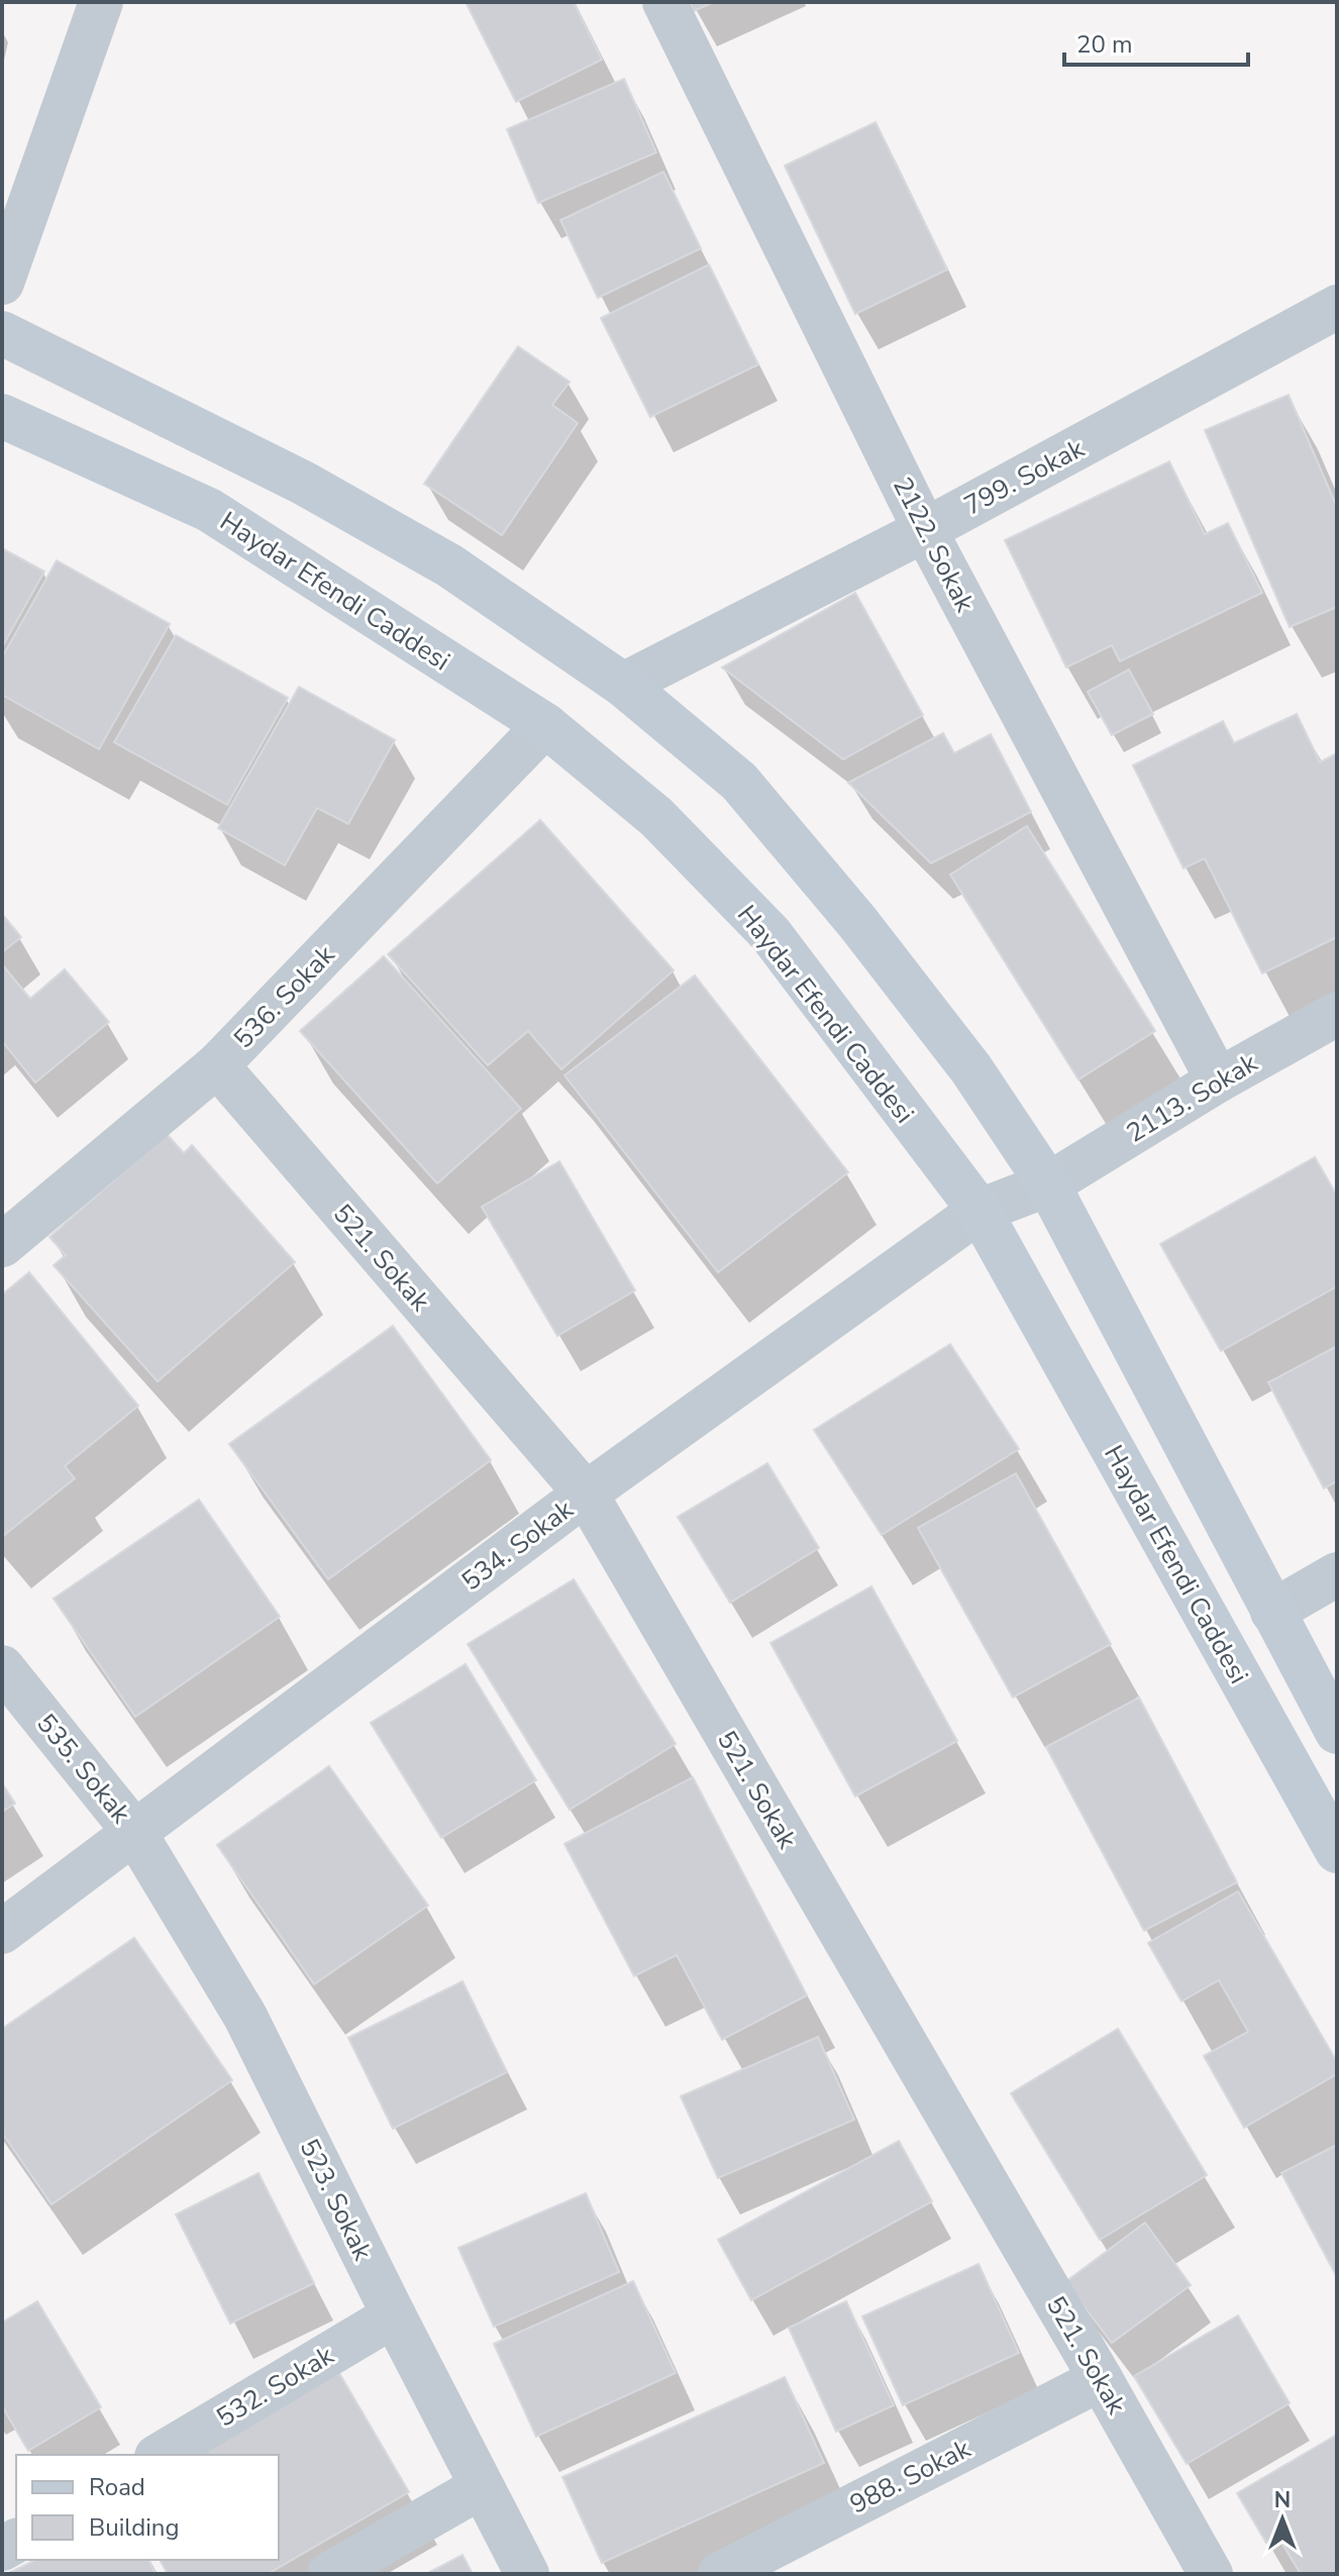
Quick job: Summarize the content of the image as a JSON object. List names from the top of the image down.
{
  "streets": {
    "main road": ["Haydar Efendi Caddesi"],
    "street": [
      "799. Sokak",
      "2122. Sokak",
      "536. Sokak",
      "2113. Sokak",
      "521. Sokak",
      "534. Sokak",
      "535. Sokak",
      "523. Sokak",
      "532. Sokak",
      "988. Sokak"
    ]
  },
  "crossings": [
    ["799. Sokak", "2122. Sokak"],
    ["2122. Sokak", "2113. Sokak"],
    ["Haydar Efendi Caddesi", "536. Sokak"],
    ["Haydar Efendi Caddesi", "534. Sokak"],
    ["536. Sokak", "521. Sokak"],
    ["2113. Sokak", "534. Sokak"],
    ["521. Sokak", "534. Sokak"],
    ["521. Sokak", "988. Sokak"],
    ["534. Sokak", "535. Sokak"],
    ["534. Sokak", "523. Sokak"],
    ["535. Sokak", "523. Sokak"],
    ["523. Sokak", "532. Sokak"]
  ],
  "legend": ["Road", "Building"],
  "scale_bar": "20 m",
  "north": "top"
}
